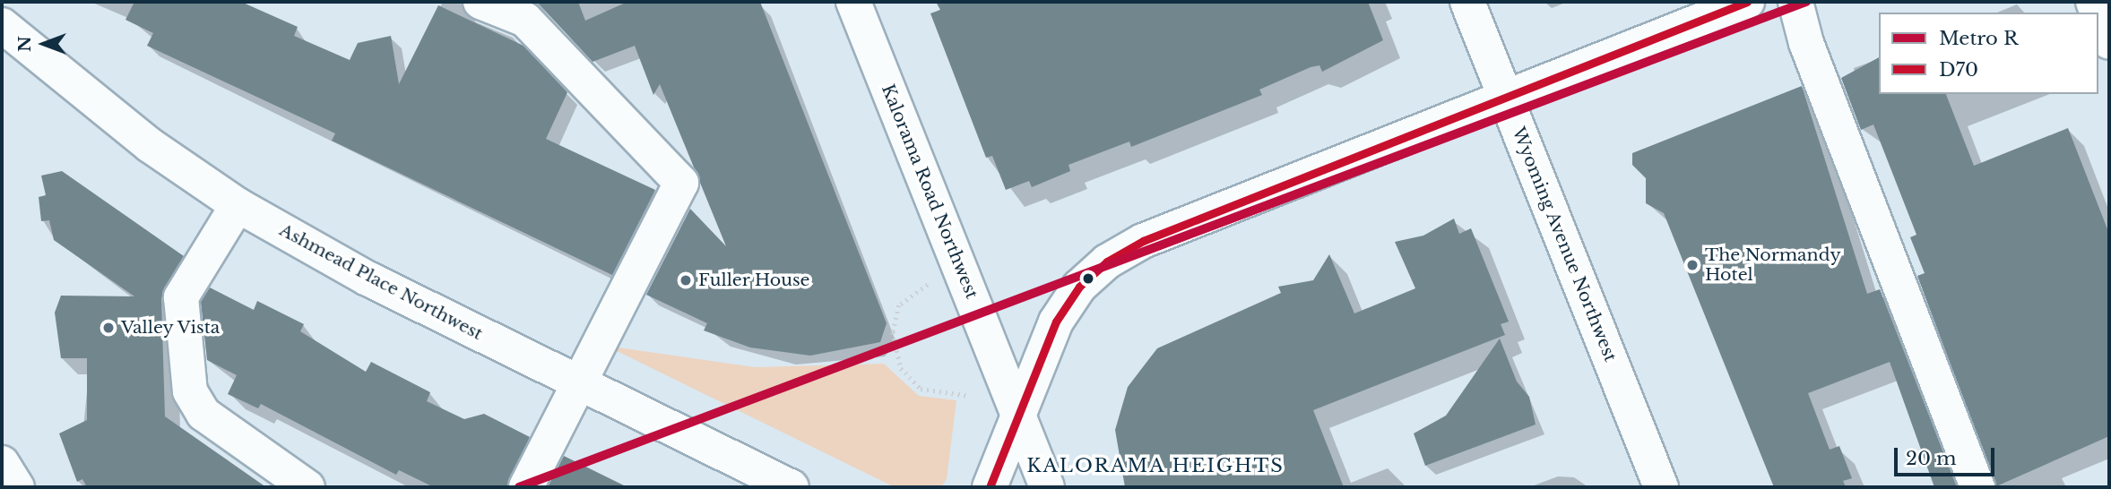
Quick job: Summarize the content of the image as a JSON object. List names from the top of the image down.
{
  "streets": {
    "street": ["Kalorama Road Northwest", "Wyoming Avenue Northwest", "Ashmead Place Northwest"]
  },
  "districts": ["KALORAMA HEIGHTS"],
  "places": ["The Normandy Hotel", "Fuller House", "Valley Vista"],
  "lines": ["metro line R", "transit line D70"],
  "legend": ["Metro R", "D70"],
  "scale_bar": "20 m",
  "north": "left"
}
